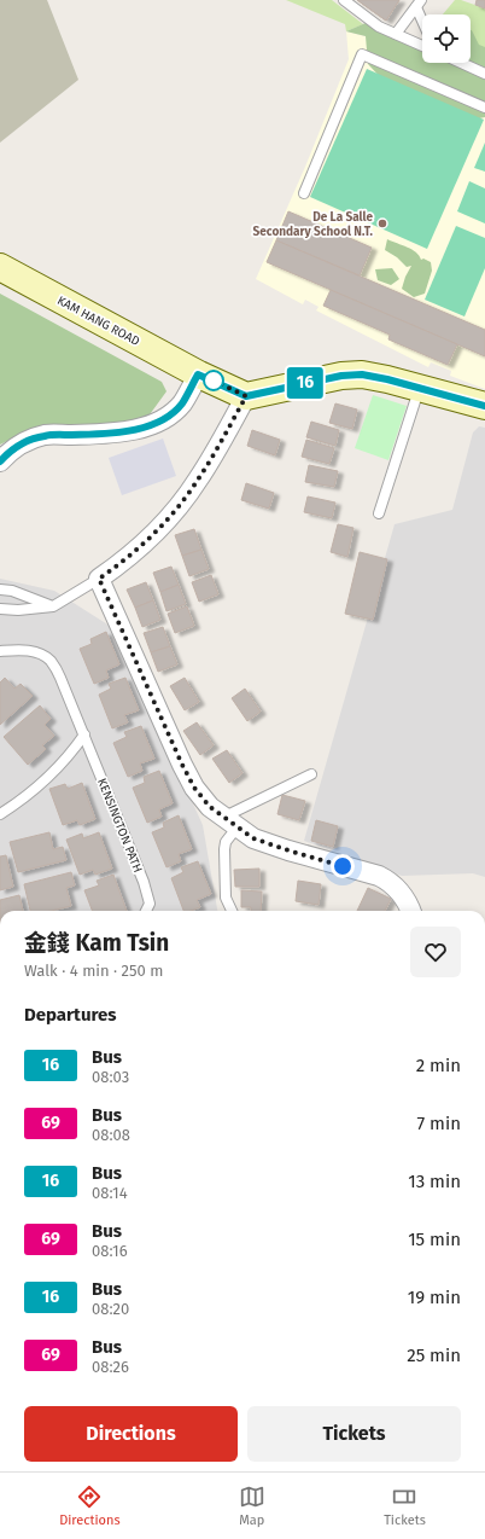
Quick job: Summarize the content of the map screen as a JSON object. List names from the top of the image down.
{
  "streets": {
    "street": ["KAM HANG ROAD"],
    "lane": ["KENSINGTON PATH"]
  },
  "places": ["De La Salle Secondary School N.T."],
  "lines": ["bus line 16"],
  "page": {
    "on_map": "16",
    "heading": [
      ["金錢 Kam Tsin", "Walk · 4 min · 250 m"],
      "Departures"
    ],
    "list": [
      {
        "mark": "16",
        "name": "Bus",
        "note": "08:03",
        "value": "2 min"
      },
      {
        "mark": "69",
        "name": "Bus",
        "note": "08:08",
        "value": "7 min"
      },
      {
        "mark": "16",
        "name": "Bus",
        "note": "08:14",
        "value": "13 min"
      },
      {
        "mark": "69",
        "name": "Bus",
        "note": "08:16",
        "value": "15 min"
      },
      {
        "mark": "16",
        "name": "Bus",
        "note": "08:20",
        "value": "19 min"
      },
      {
        "mark": "69",
        "name": "Bus",
        "note": "08:26",
        "value": "25 min"
      }
    ],
    "buttons": ["Directions", "Tickets"],
    "tabs": ["Directions", "Map", "Tickets"]
  }
}
